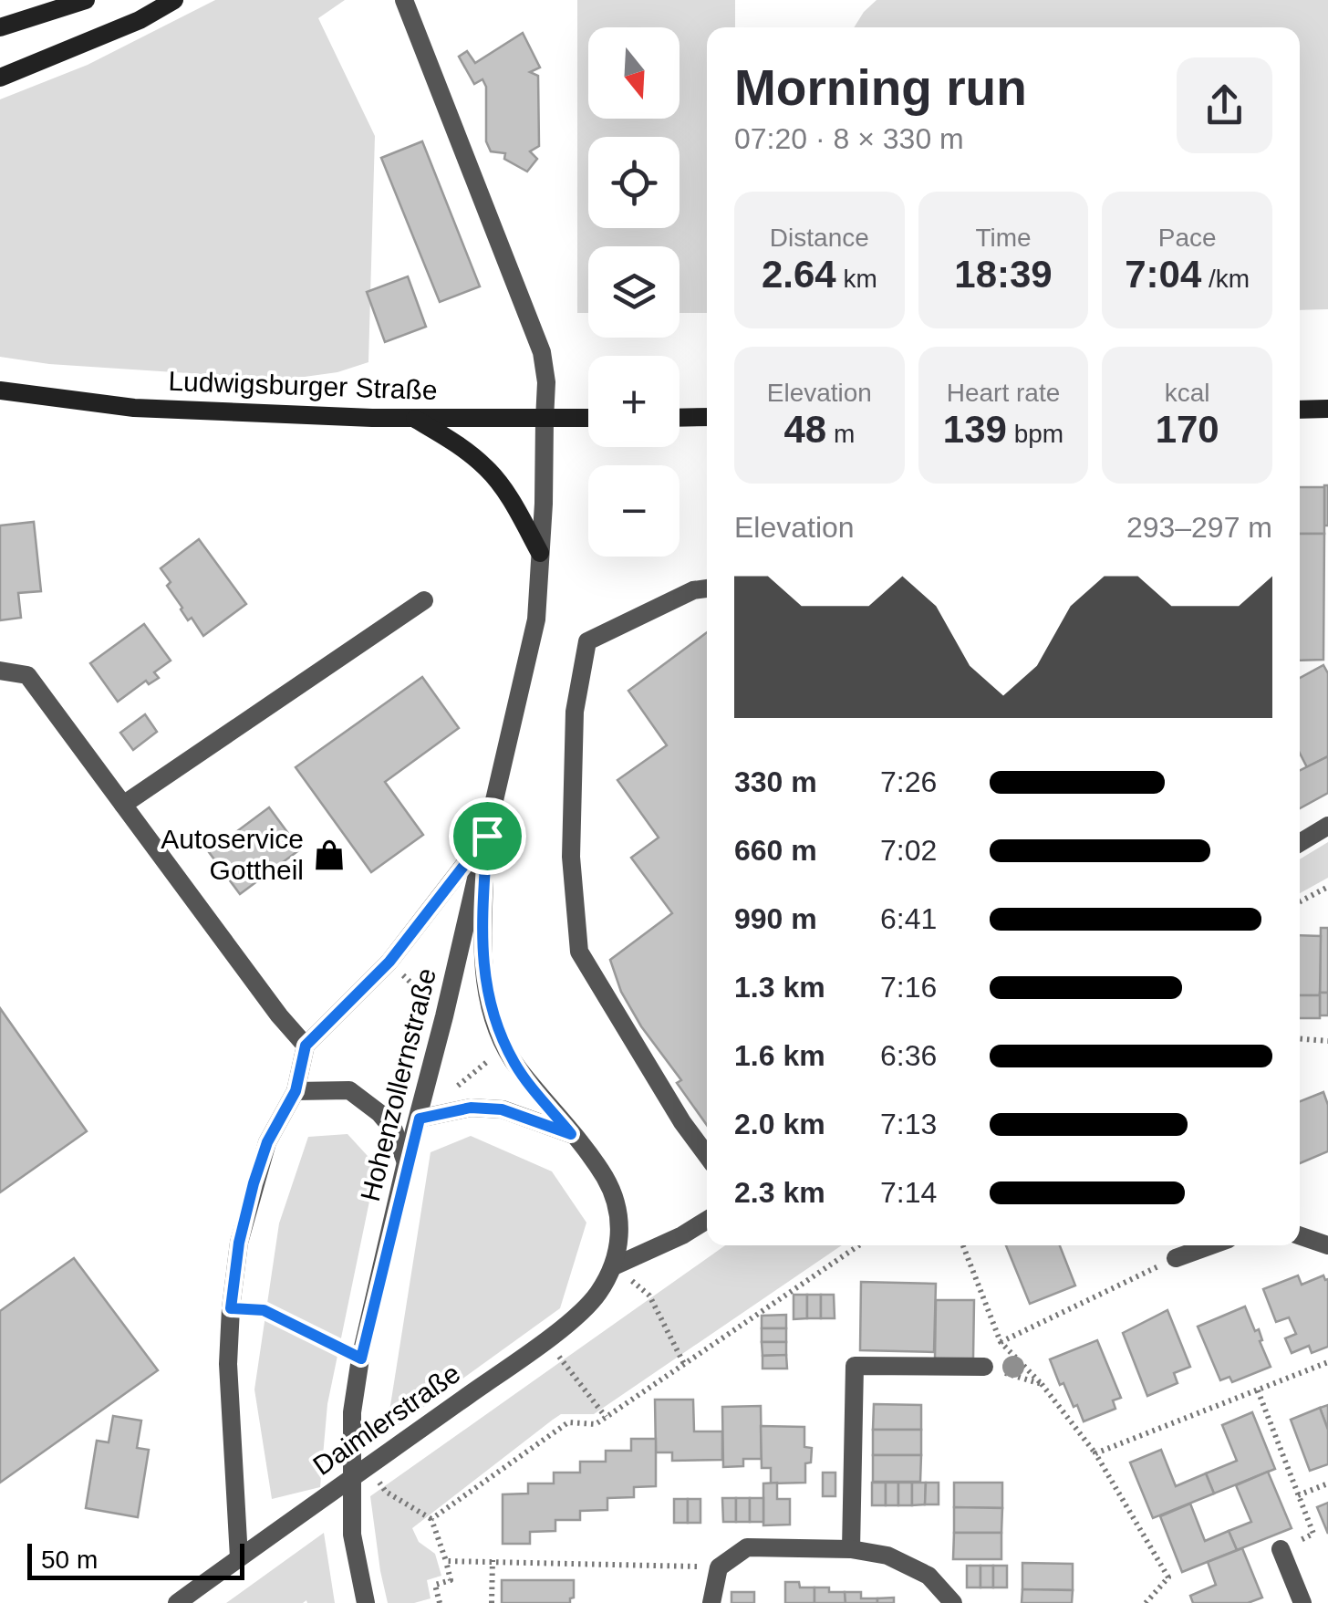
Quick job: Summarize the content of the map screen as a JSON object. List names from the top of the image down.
{
  "streets": {
    "street": ["Ludwigsburger Straße", "Hohenzollernstraße", "Daimlerstraße"]
  },
  "crossings": [
    ["Ludwigsburger Straße", "Hohenzollernstraße"],
    ["Hohenzollernstraße", "Daimlerstraße"]
  ],
  "places": {
    "shop": ["Autoservice Gottheil"]
  },
  "scale_bar": "50 m",
  "north": "bottom",
  "page": {
    "map_buttons": ["+", "−"],
    "heading": ["Morning run", "07:20 · 8 × 330 m"],
    "stats": [
      ["Distance", "2.64 km"],
      ["Time", "18:39"],
      ["Pace", "7:04 /km"],
      ["Elevation", "48 m"],
      ["Heart rate", "139 bpm"],
      ["kcal", "170"]
    ],
    "chart": ["Elevation", "293–297 m"],
    "list": [
      {
        "name": "330 m",
        "note": "7:26"
      },
      {
        "name": "660 m",
        "note": "7:02"
      },
      {
        "name": "990 m",
        "note": "6:41"
      },
      {
        "name": "1.3 km",
        "note": "7:16"
      },
      {
        "name": "1.6 km",
        "note": "6:36"
      },
      {
        "name": "2.0 km",
        "note": "7:13"
      },
      {
        "name": "2.3 km",
        "note": "7:14"
      }
    ],
    "scale": "50 m"
  }
}
